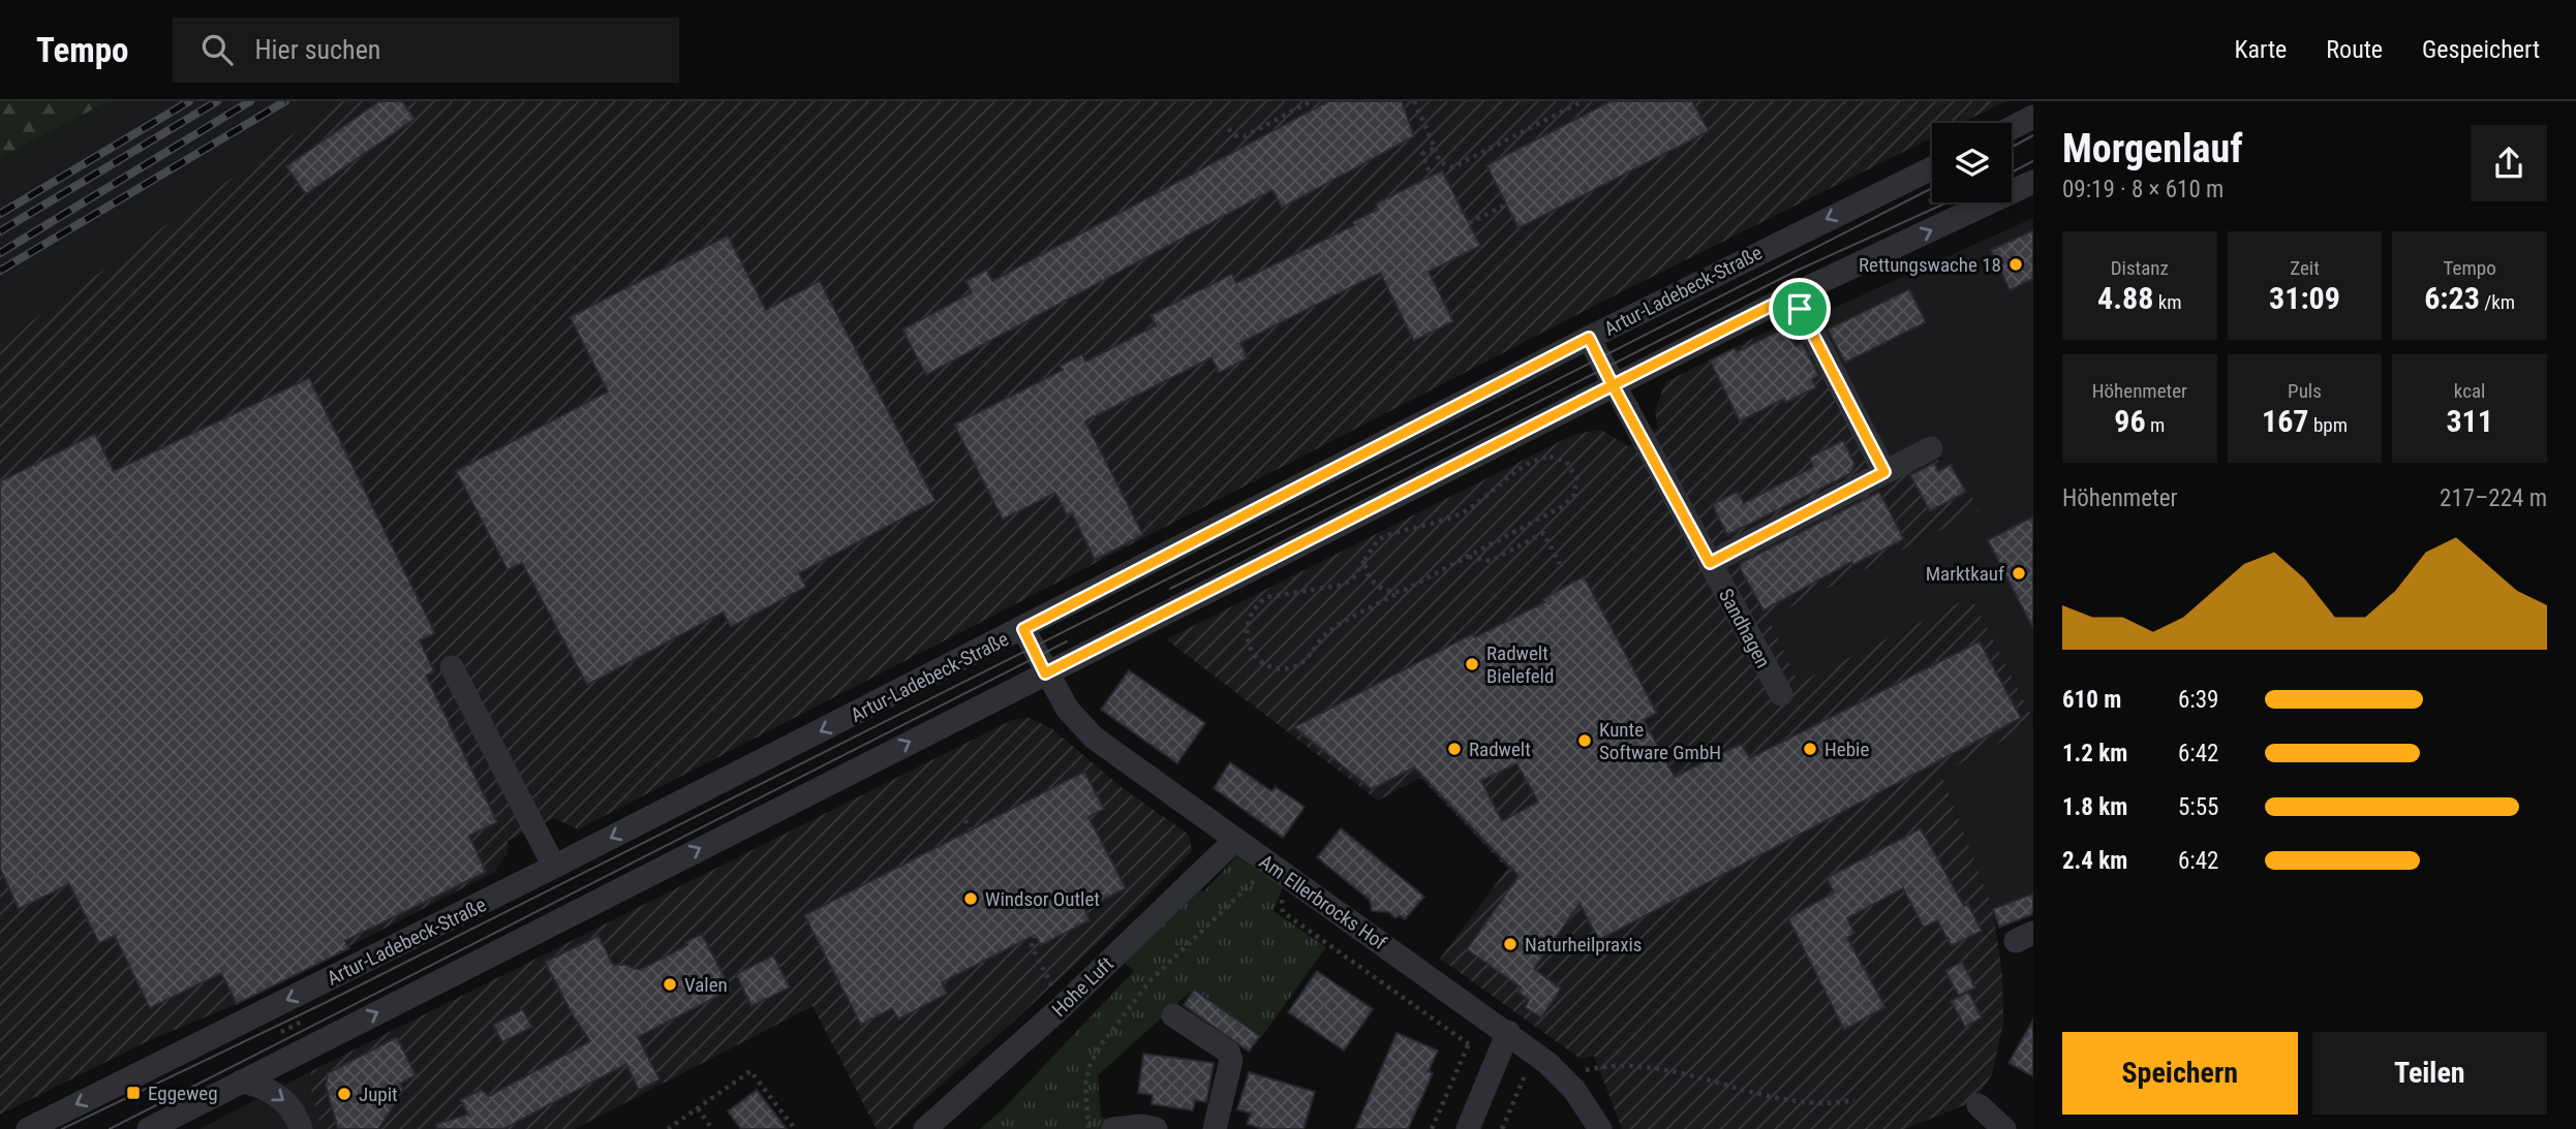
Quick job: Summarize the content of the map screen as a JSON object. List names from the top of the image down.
{
  "streets": {
    "street": [
      "Artur-Ladebeck-Straße",
      "Sandhagen",
      "Am Ellerbrocks Hof",
      "Hohe Luft"
    ]
  },
  "crossings": [
    ["Artur-Ladebeck-Straße", "Sandhagen"],
    ["Artur-Ladebeck-Straße", "Am Ellerbrocks Hof"],
    ["Am Ellerbrocks Hof", "Hohe Luft"]
  ],
  "places": {
    "other": [
      "Rettungswache 18",
      "Marktkauf",
      "Radwelt Bielefeld",
      "Kunte Software GmbH",
      "Radwelt",
      "Hebie",
      "Windsor Outlet",
      "Naturheilpraxis",
      "Valen",
      "Jupit"
    ],
    "transit": ["Eggeweg"]
  },
  "page": {
    "header": "Tempo",
    "search": "Hier suchen",
    "nav": ["Karte", "Route", "Gespeichert"],
    "heading": ["Morgenlauf", "09:19 · 8 × 610 m"],
    "stats": [
      ["Distanz", "4.88 km"],
      ["Zeit", "31:09"],
      ["Tempo", "6:23 /km"],
      ["Höhenmeter", "96 m"],
      ["Puls", "167 bpm"],
      ["kcal", "311"]
    ],
    "chart": ["Höhenmeter", "217–224 m"],
    "list": [
      {
        "name": "610 m",
        "note": "6:39"
      },
      {
        "name": "1.2 km",
        "note": "6:42"
      },
      {
        "name": "1.8 km",
        "note": "5:55"
      },
      {
        "name": "2.4 km",
        "note": "6:42"
      }
    ],
    "buttons": ["Speichern", "Teilen"]
  }
}
